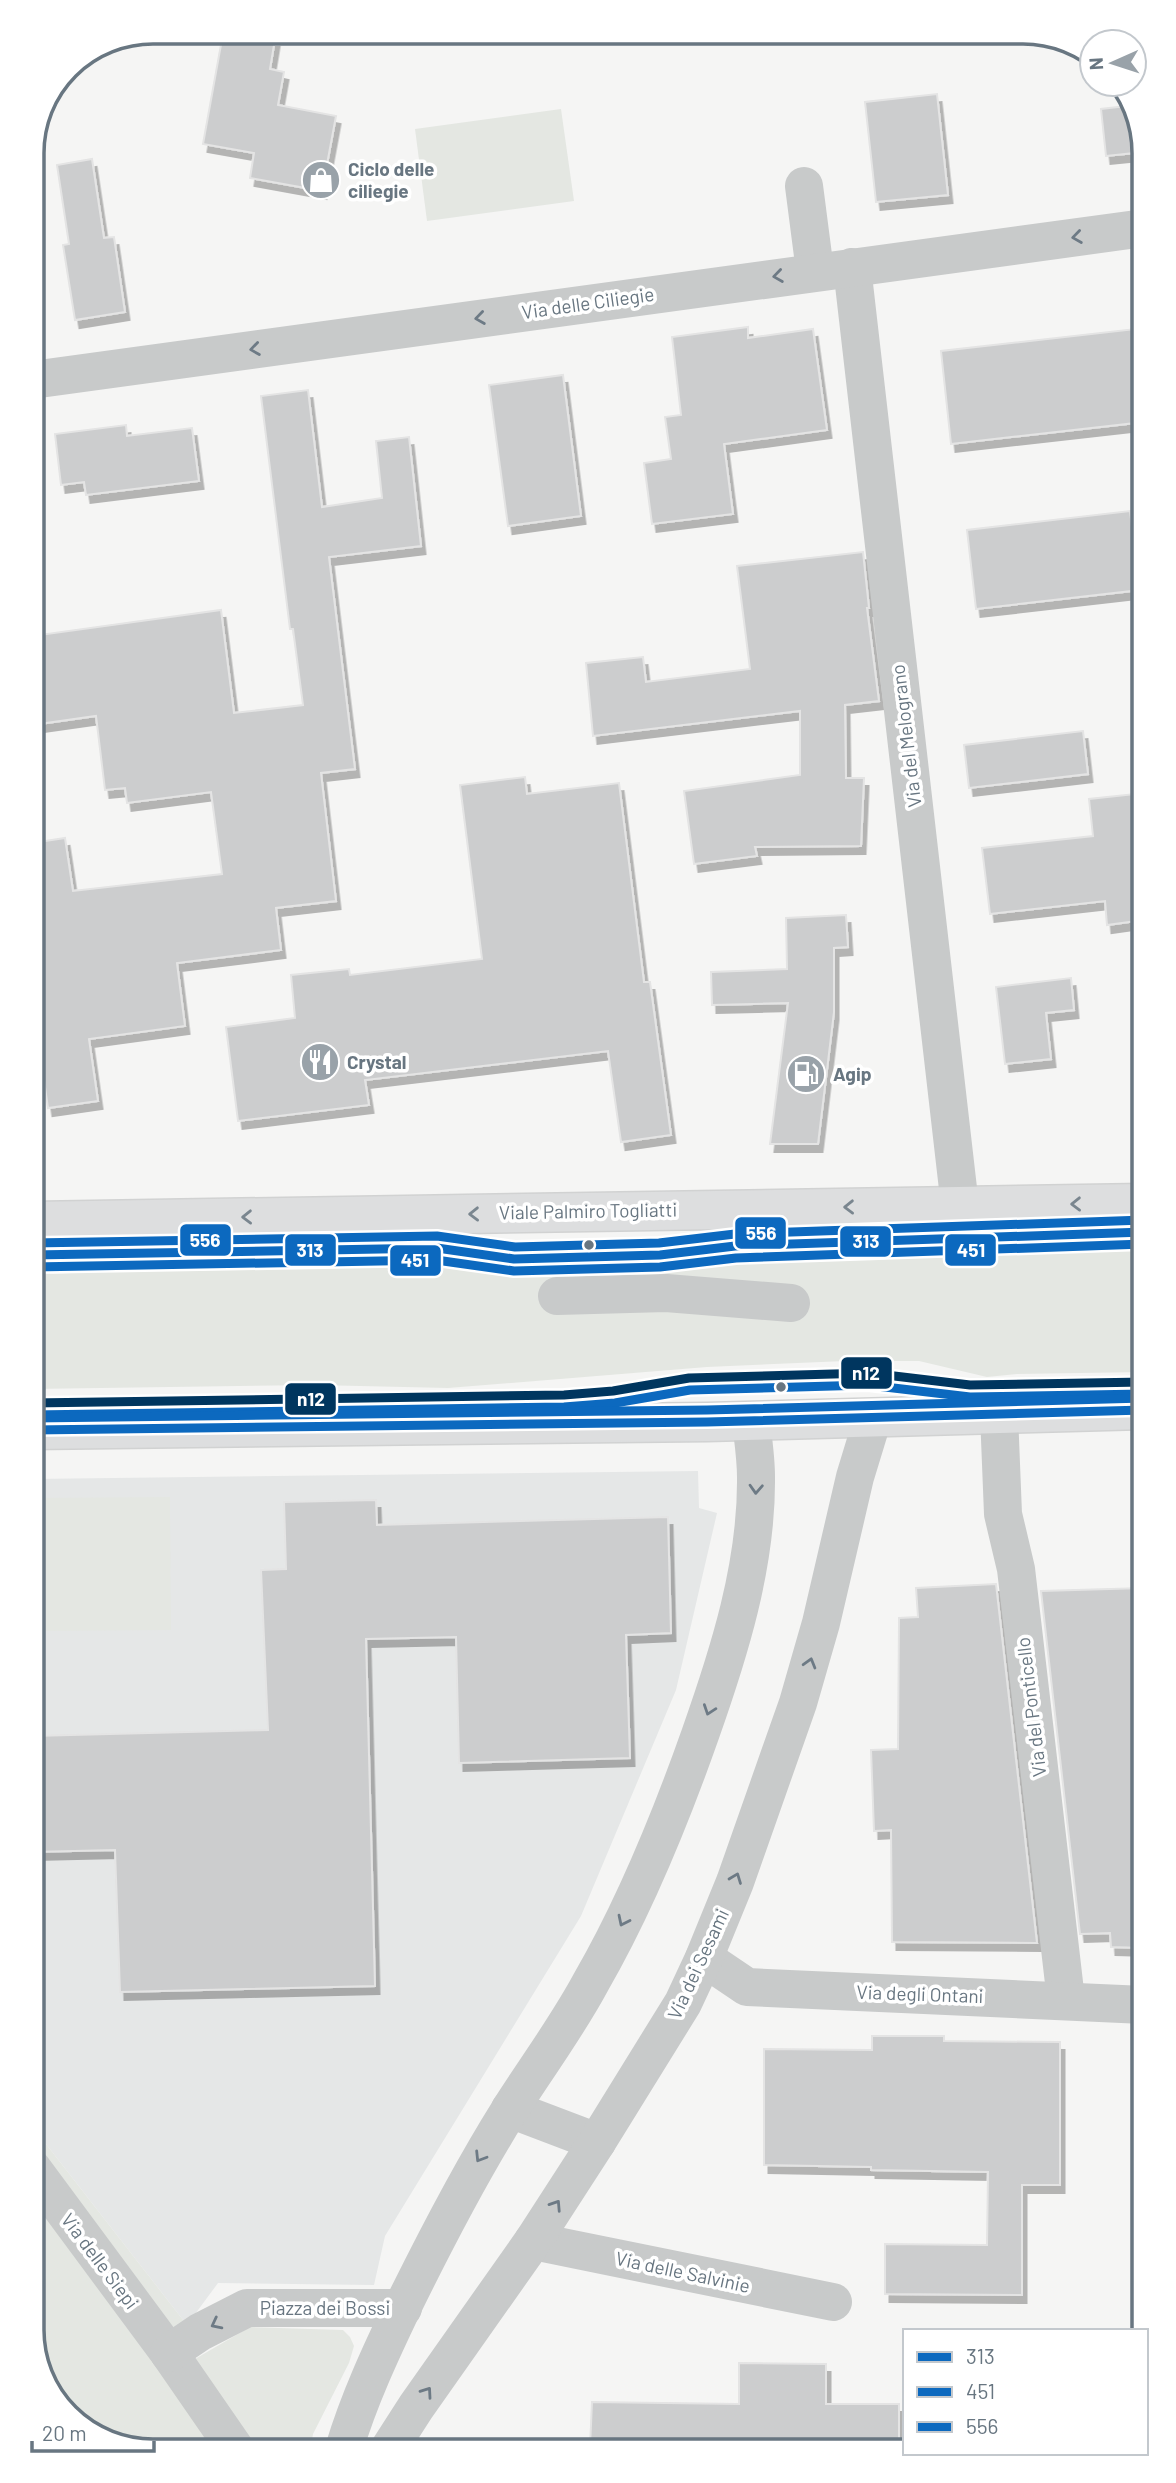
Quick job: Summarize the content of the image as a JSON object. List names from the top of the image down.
{
  "streets": {
    "main road": ["Viale Palmiro Togliatti"],
    "street": [
      "Via delle Ciliegie",
      "Via del Melograno",
      "Via del Ponticello",
      "Via dei Sesami",
      "Via degli Ontani",
      "Via delle Siepi",
      "Via delle Salvinie",
      "Piazza dei Bossi"
    ]
  },
  "crossings": [
    ["Via delle Ciliegie", "Via del Melograno"],
    ["Via del Melograno", "Viale Palmiro Togliatti"],
    ["Via del Ponticello", "Via degli Ontani"],
    ["Via dei Sesami", "Via degli Ontani"],
    ["Via dei Sesami", "Via delle Salvinie"],
    ["Via delle Siepi", "Piazza dei Bossi"]
  ],
  "one_way": ["Via delle Ciliegie", "Piazza dei Bossi"],
  "places": {
    "shop": ["Ciclo delle ciliegie"],
    "restaurant": ["Crystal"],
    "fuel station": ["Agip"]
  },
  "lines": [
    "transit line 556",
    "transit line 313",
    "transit line 451",
    "transit line n12"
  ],
  "legend": ["313", "451", "556"],
  "scale_bar": "20 m",
  "north": "left"
}
